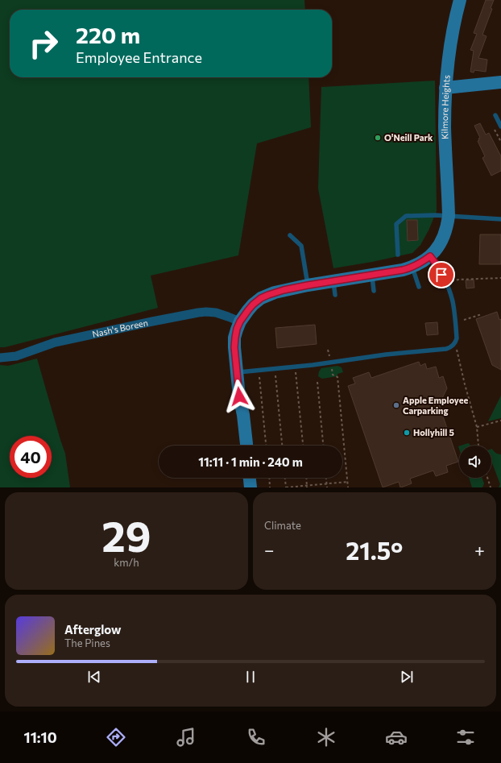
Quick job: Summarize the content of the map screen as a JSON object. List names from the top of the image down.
{
  "streets": {
    "street": ["Kilmore Heights", "Nash's Boreen"]
  },
  "places": ["O'Neill Park", "Apple Employee Carparking", "Hollyhill 5"],
  "page": {
    "turn": ["220 m", "Employee Entrance"],
    "limit": "40",
    "trip": "11:11 · 1 min · 240 m",
    "tile": [
      ["29", "km/h"],
      "Climate"
    ],
    "heat": ["−", "21.5°", "+"],
    "song": ["Afterglow", "The Pines"],
    "tabs": "11:10"
  }
}
